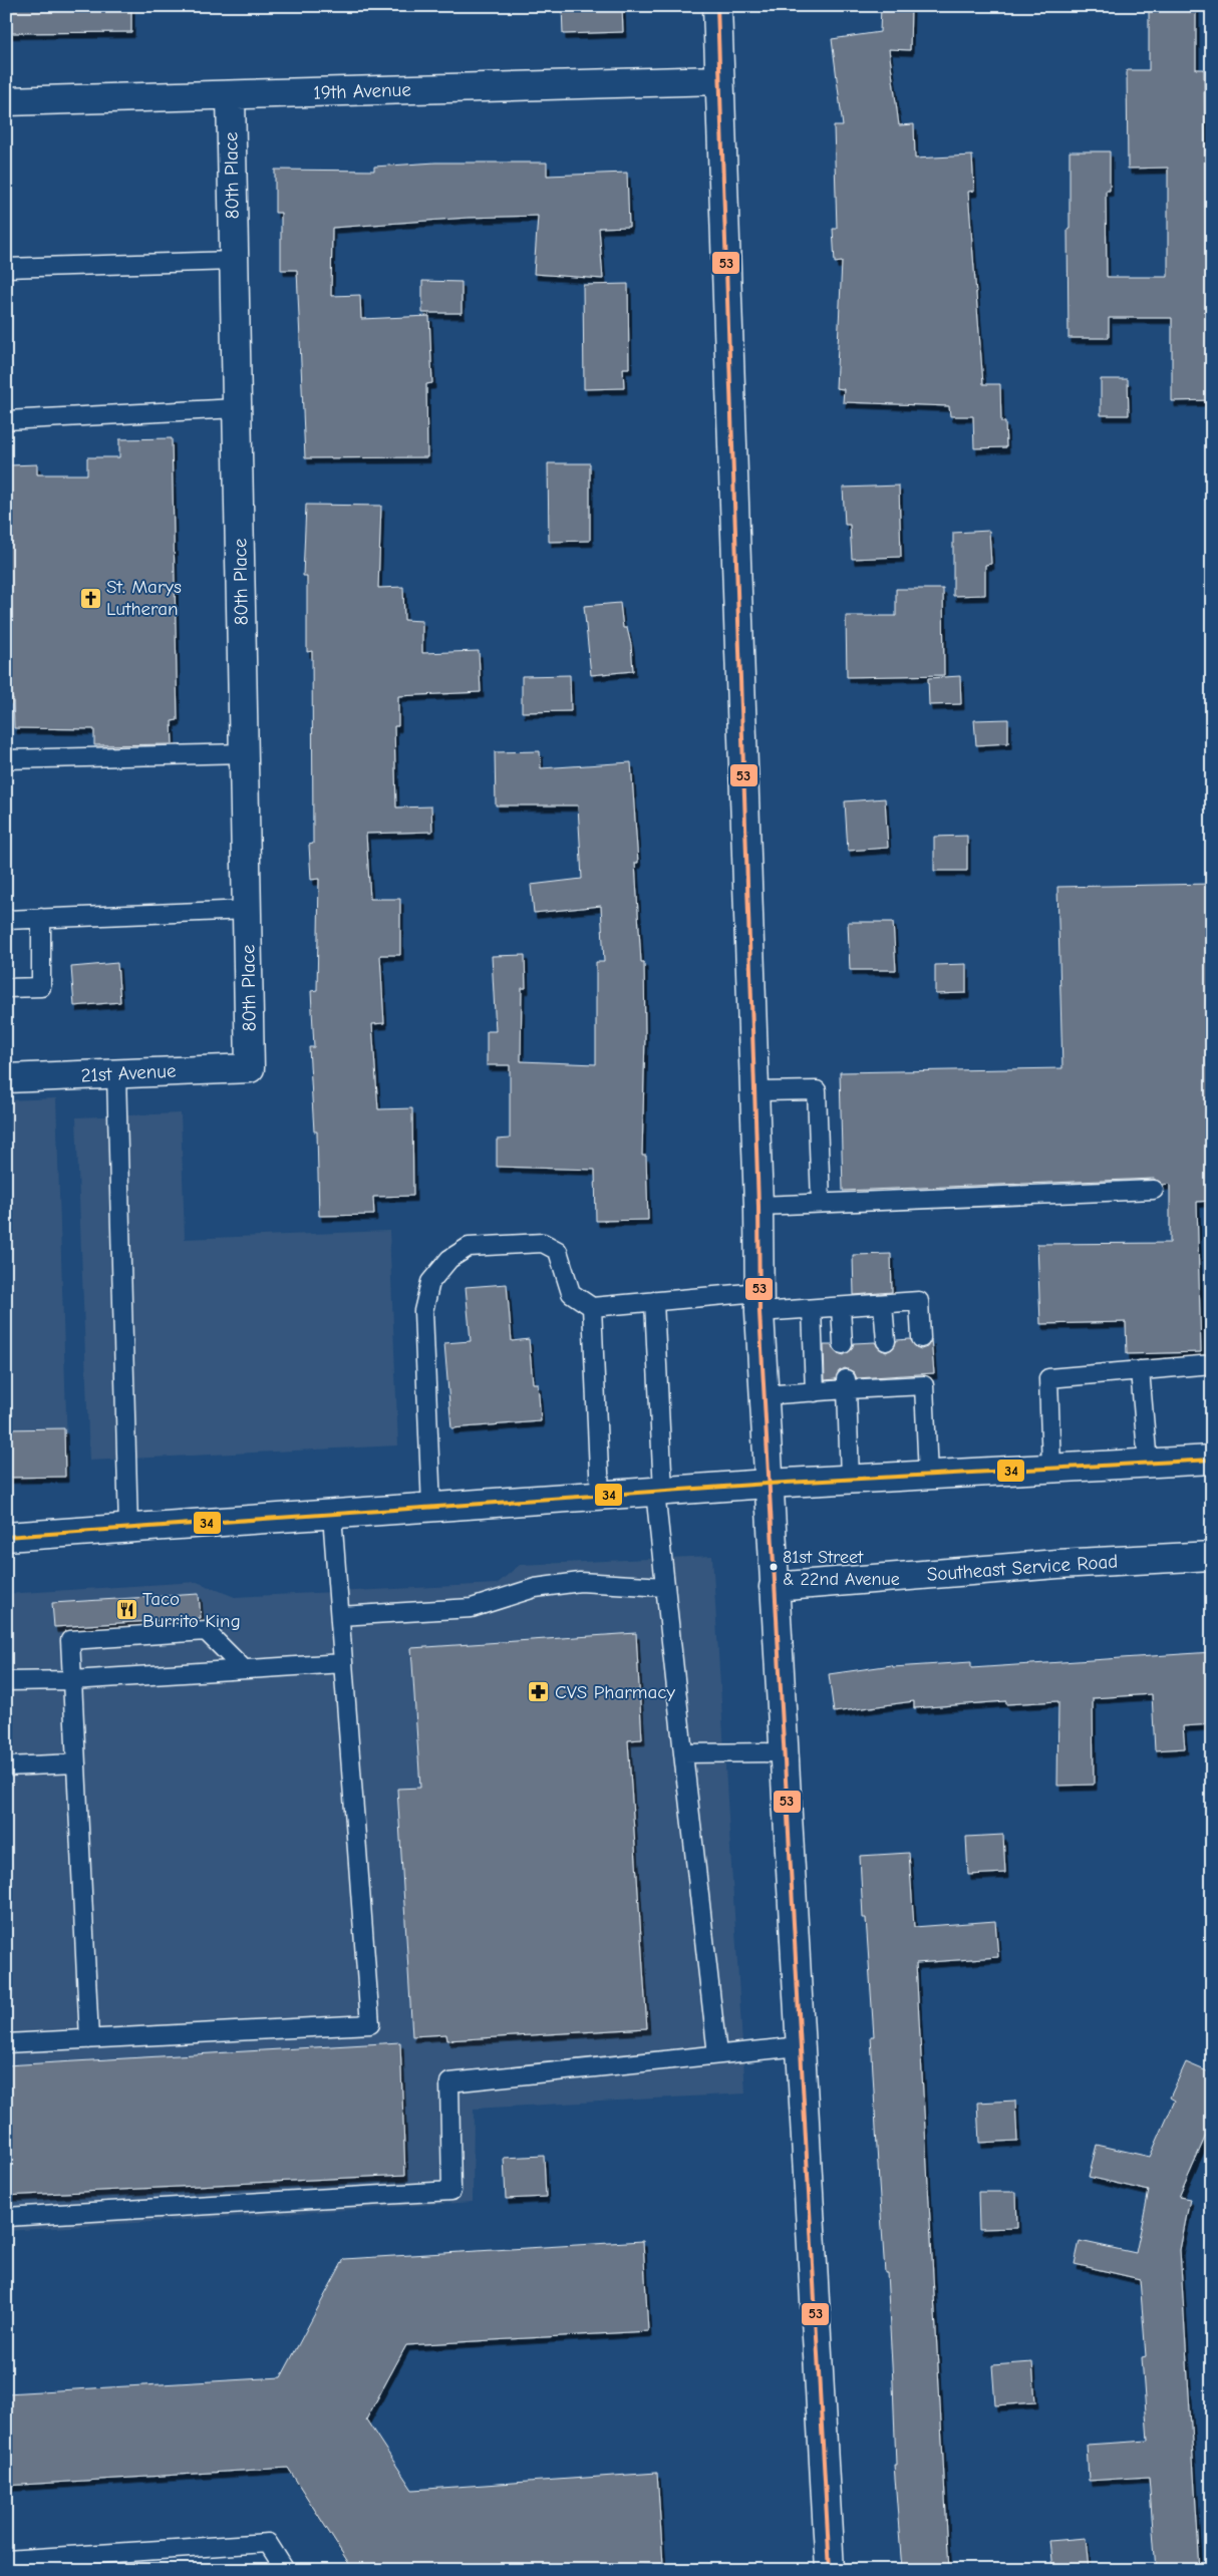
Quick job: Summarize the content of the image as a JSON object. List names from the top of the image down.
{
  "streets": {
    "street": [
      "19th Avenue",
      "80th Place",
      "21st Avenue",
      "Southeast Service Road"
    ]
  },
  "crossings": [
    ["19th Avenue", "80th Place"],
    ["80th Place", "21st Avenue"]
  ],
  "places": {
    "church": ["St. Marys Lutheran"],
    "other": ["81st Street & 22nd Avenue"],
    "restaurant": ["Taco Burrito King"],
    "pharmacy": ["CVS Pharmacy"]
  },
  "lines": ["transit line 53", "transit line 34"]
}
